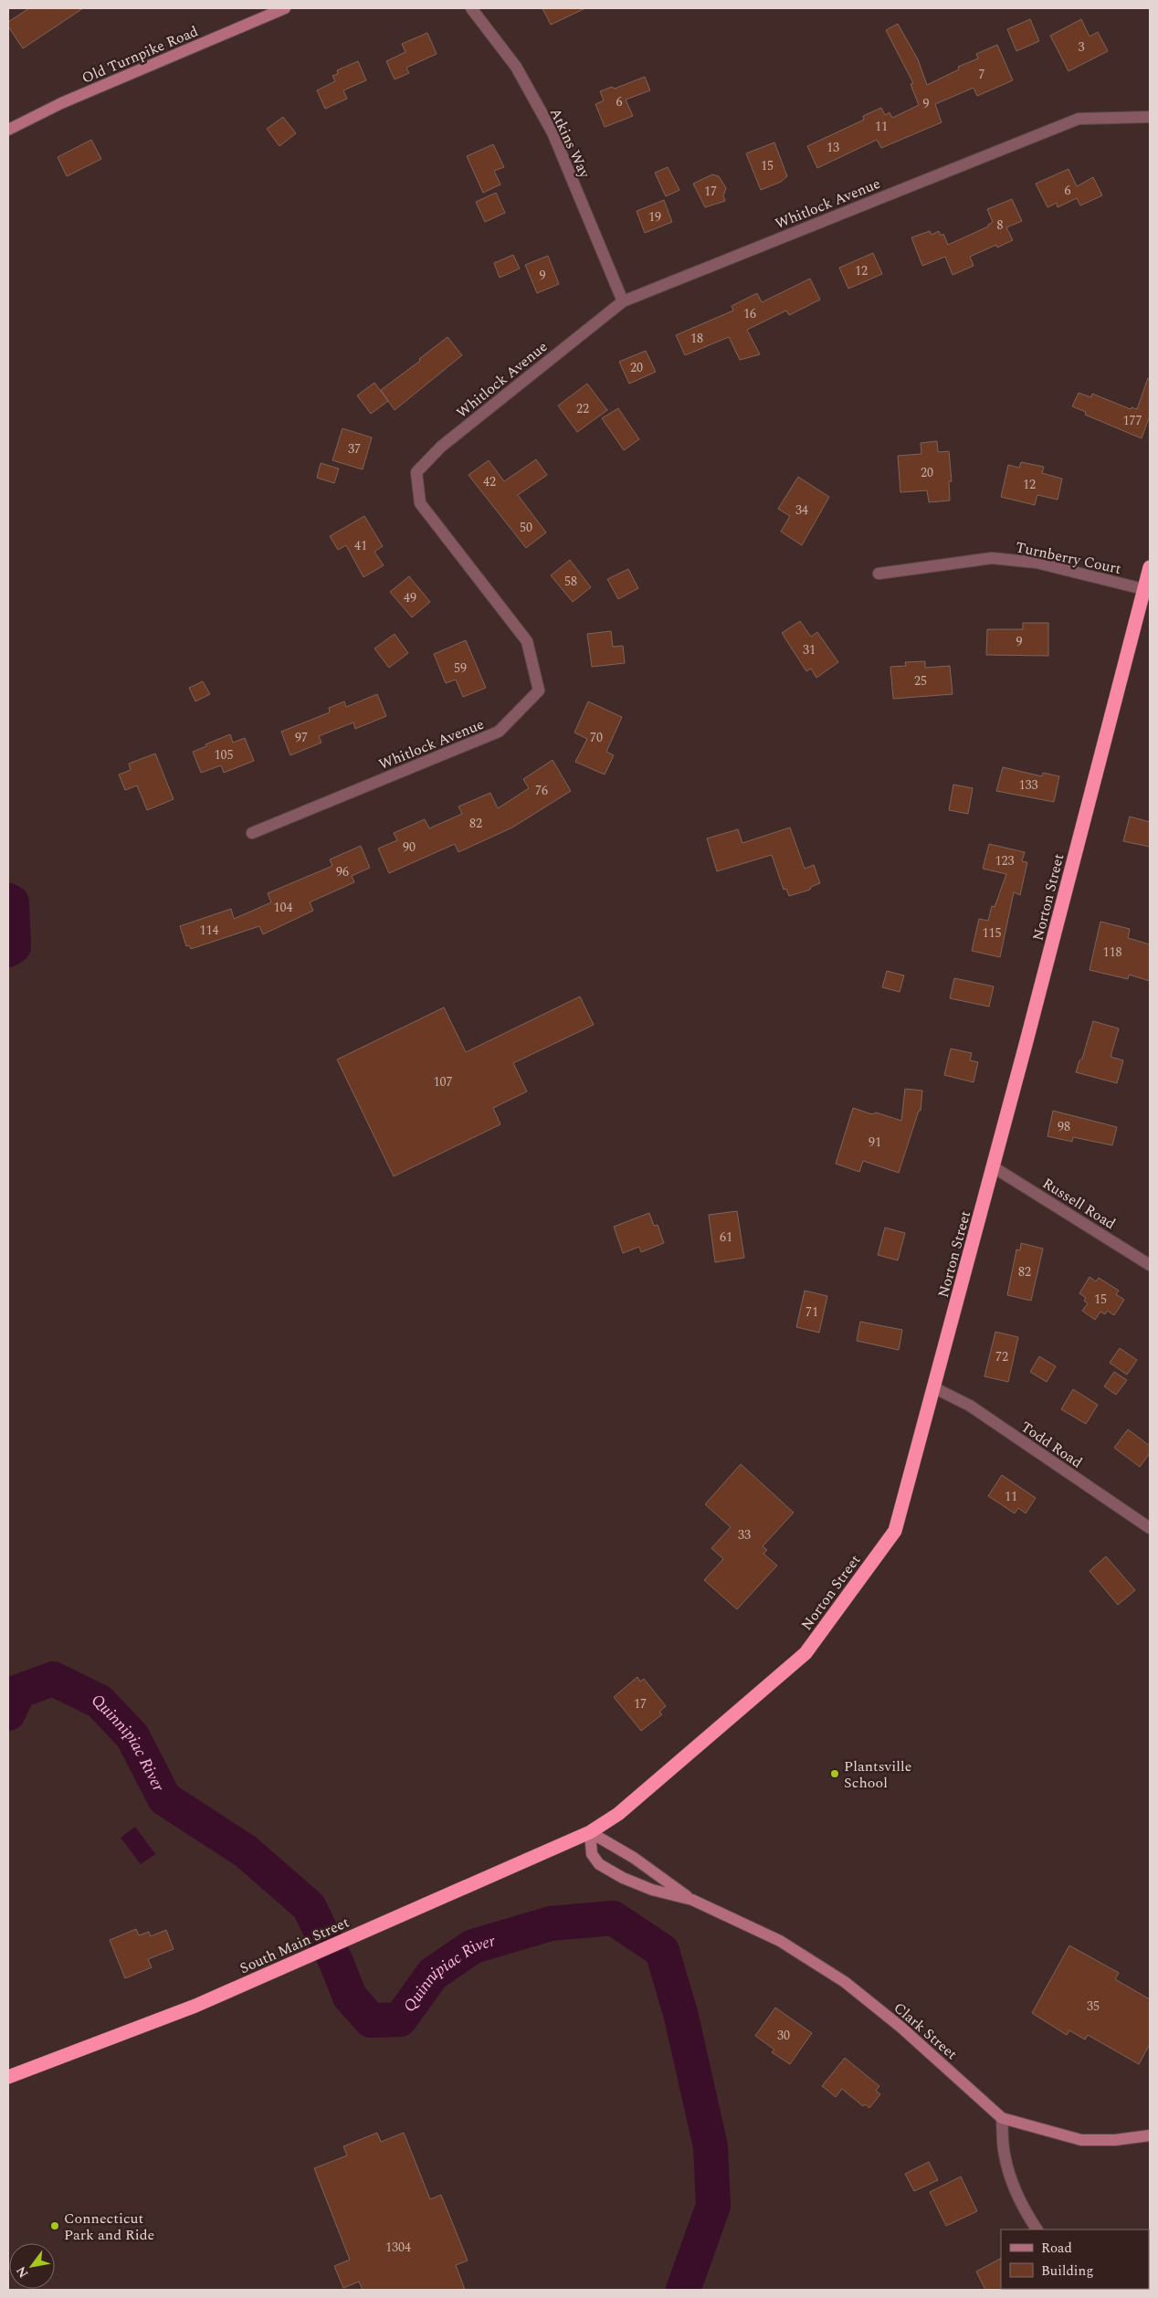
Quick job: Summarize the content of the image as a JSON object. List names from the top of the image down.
{
  "streets": {
    "highway": ["Norton Street", "South Main Street"],
    "main road": ["Old Turnpike Road", "Clark Street"],
    "street": [
      "Atkins Way",
      "Whitlock Avenue",
      "Turnberry Court",
      "Russell Road",
      "Todd Road"
    ]
  },
  "crossings": [
    ["Atkins Way", "Whitlock Avenue"],
    ["Turnberry Court", "Norton Street"],
    ["Norton Street", "Russell Road"],
    ["Norton Street", "Todd Road"],
    ["Norton Street", "South Main Street"],
    ["Norton Street", "Clark Street"],
    ["South Main Street", "Clark Street"]
  ],
  "water": ["Quinnipiac River"],
  "places": ["Plantsville School", "Connecticut Park and Ride"],
  "house_numbers": [
    "3",
    "7",
    "6",
    "9",
    "11",
    "13",
    "15",
    "6",
    "17",
    "19",
    "8",
    "12",
    "9",
    "16",
    "18",
    "20",
    "22",
    "177",
    "37",
    "20",
    "42",
    "12",
    "34",
    "50",
    "41",
    "58",
    "49",
    "9",
    "31",
    "59",
    "25",
    "97",
    "70",
    "105",
    "133",
    "76",
    "82",
    "90",
    "123",
    "96",
    "104",
    "114",
    "115",
    "118",
    "107",
    "98",
    "91",
    "61",
    "82",
    "15",
    "71",
    "72",
    "11",
    "33",
    "17",
    "35",
    "30",
    "1304"
  ],
  "legend": ["Road", "Building"],
  "north": "bottom left"
}
